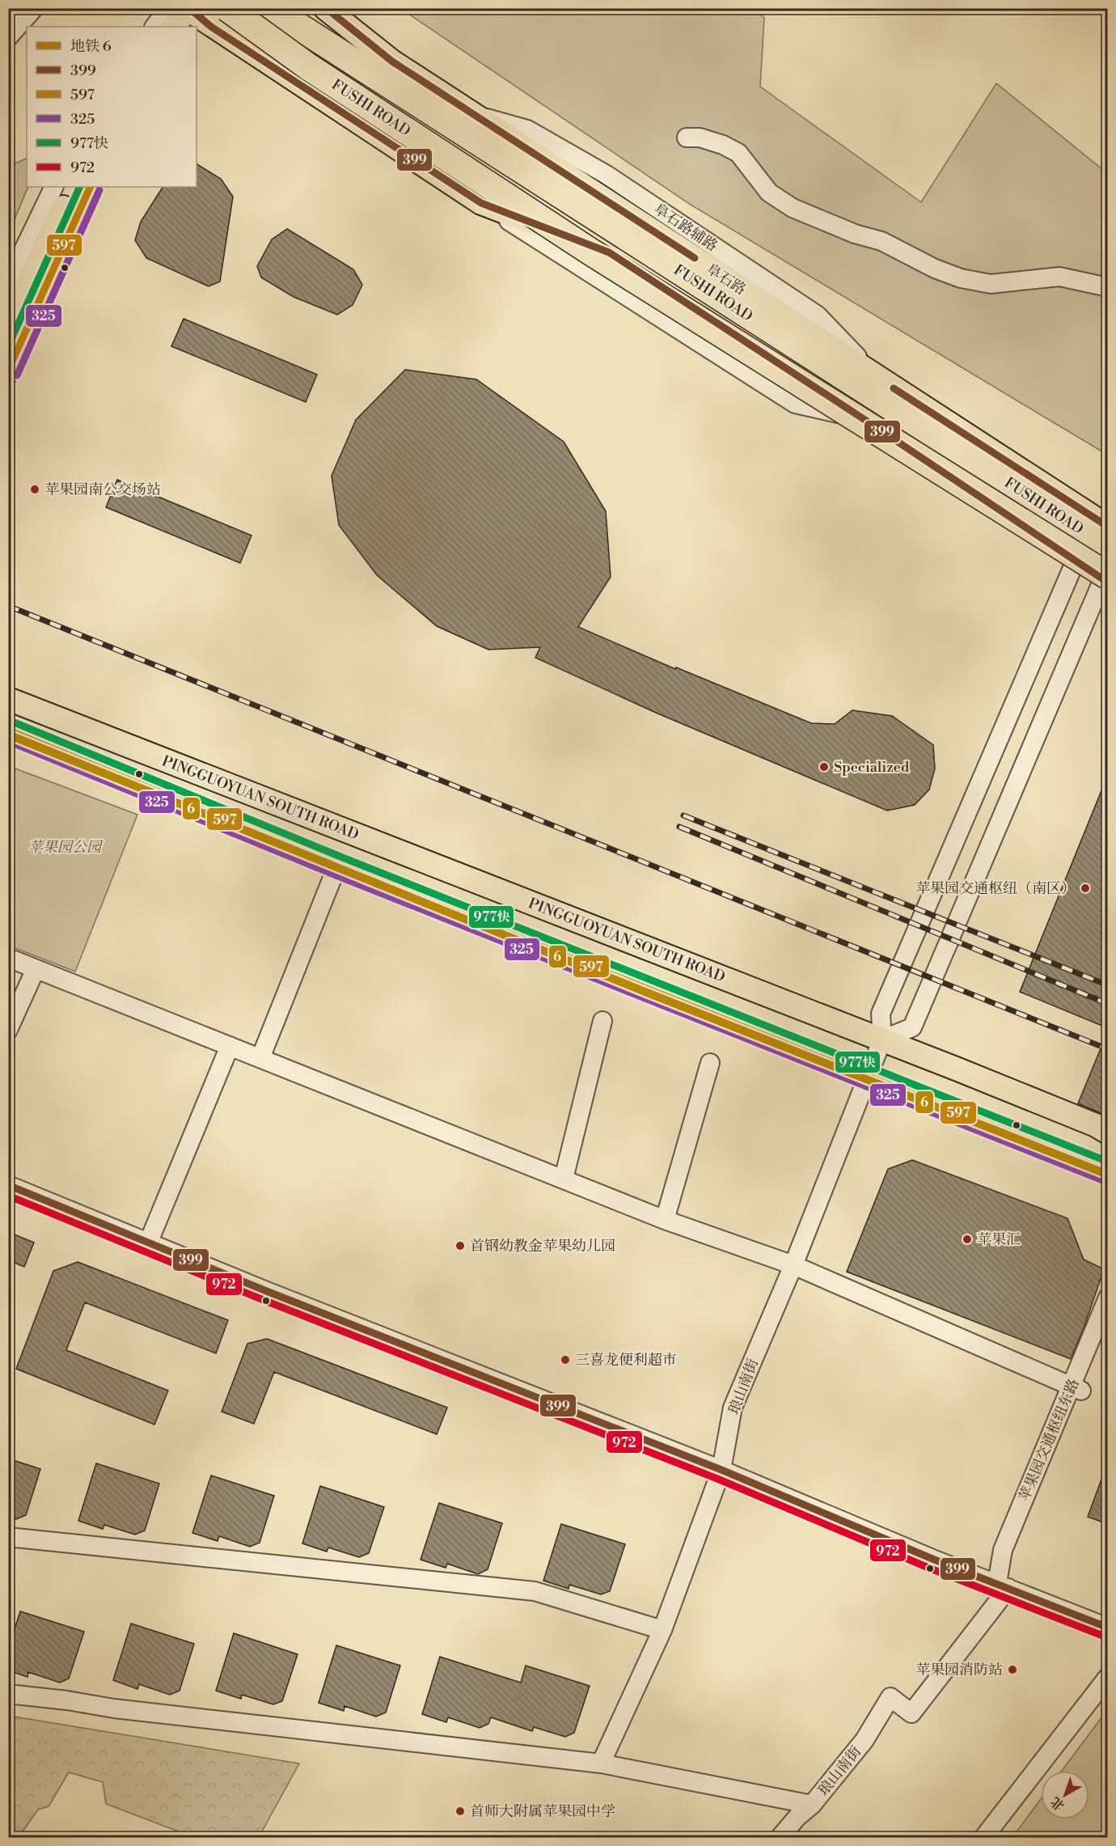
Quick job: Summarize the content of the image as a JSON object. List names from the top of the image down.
{
  "streets": {
    "highway": ["FUSHI ROAD"],
    "main road": ["阜石路", "PINGGUOYUAN SOUTH ROAD"],
    "street": ["琅山南街", "苹果园交通枢纽东路"]
  },
  "crossings": [
    ["PINGGUOYUAN SOUTH ROAD", "琅山南街"],
    ["琅山南街", "苹果园交通枢纽东路"]
  ],
  "parks": ["苹果园公园"],
  "places": [
    "苹果园南公交场站",
    "Specialized",
    "苹果园交通枢纽（南区）",
    "苹果汇",
    "首钢幼教金苹果幼儿园",
    "三喜龙便利超市",
    "苹果园消防站",
    "首师大附属苹果园中学"
  ],
  "lines": [
    "transit line 399",
    "transit line 597",
    "transit line 977快",
    "transit line 325",
    "metro line 6",
    "transit line 972"
  ],
  "legend": [
    "地铁 6",
    "399",
    "597",
    "325",
    "977快",
    "972"
  ],
  "north": "bottom left"
}
